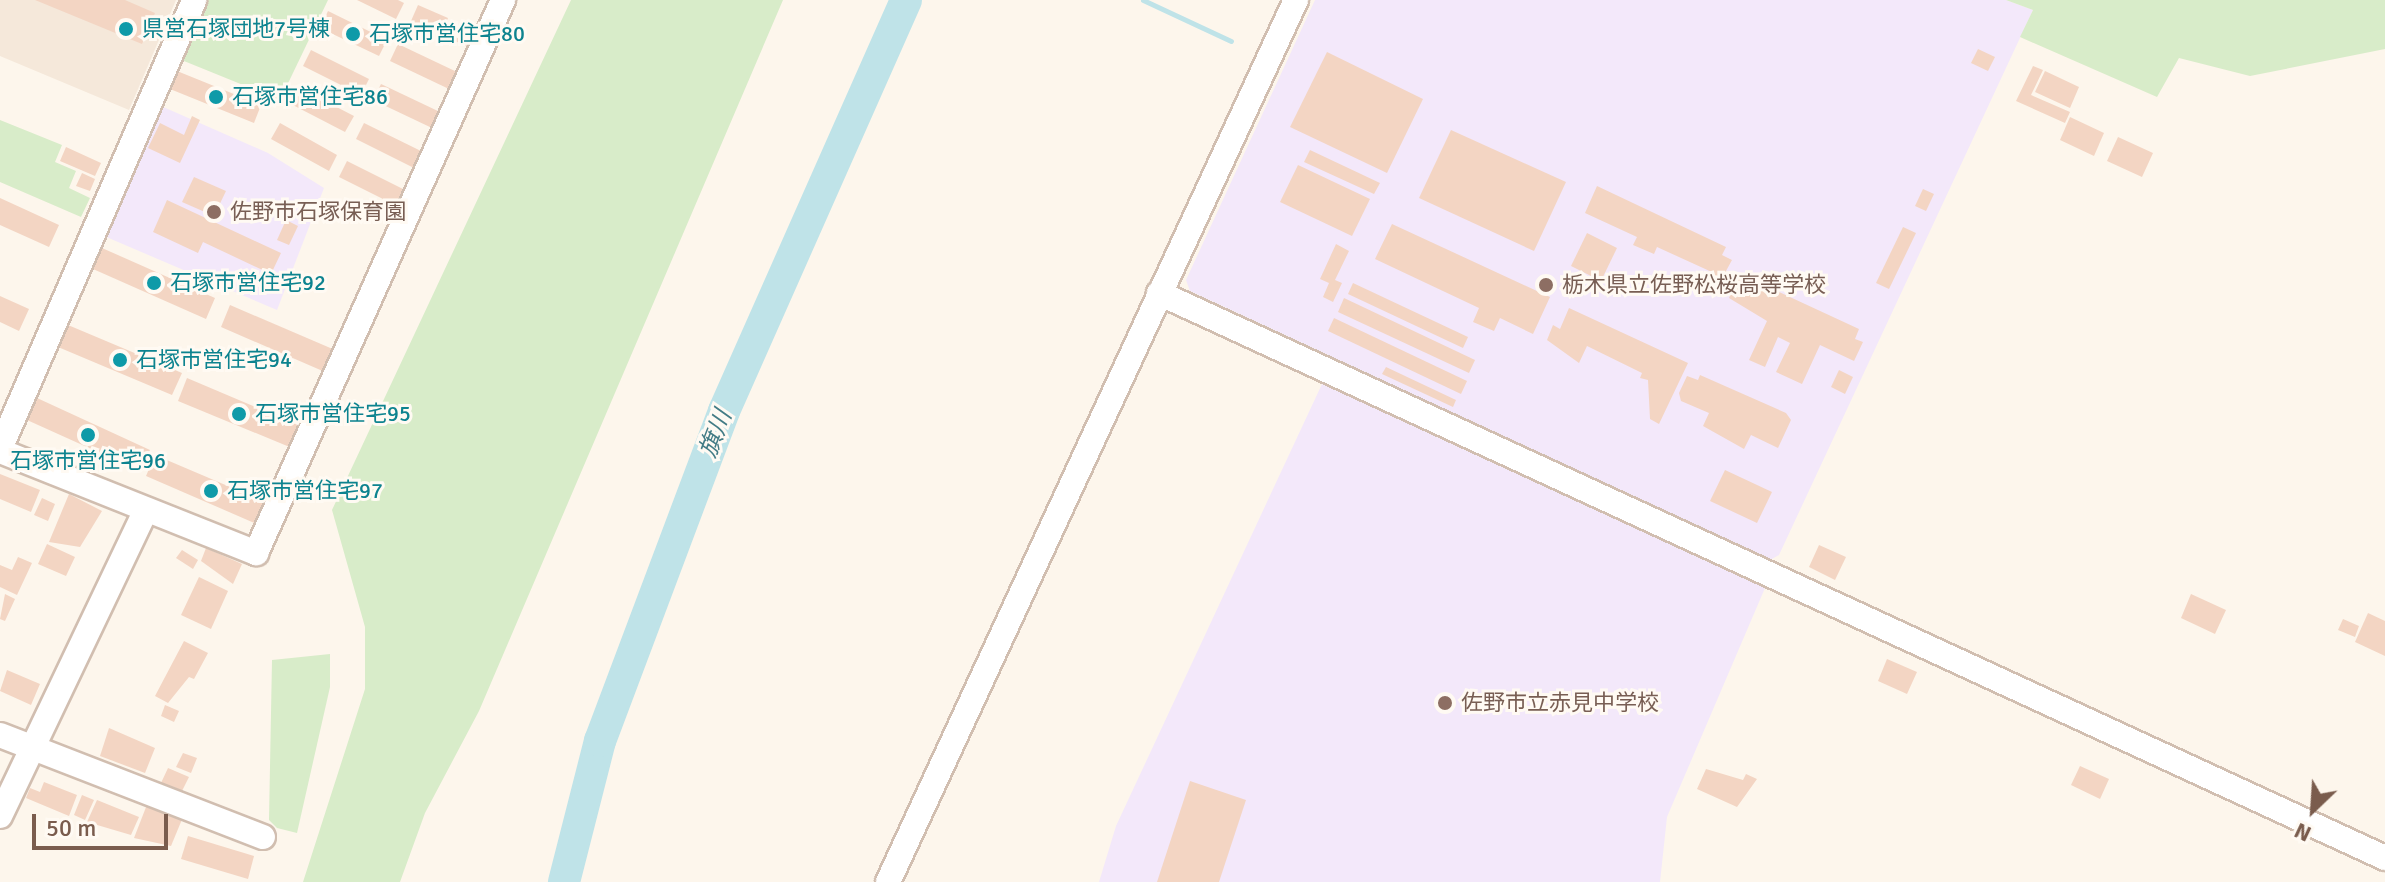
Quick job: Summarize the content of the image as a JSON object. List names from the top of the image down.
{
  "water": ["旗川"],
  "places": [
    "県営石塚団地7号棟",
    "石塚市営住宅80",
    "石塚市営住宅86",
    "佐野市石塚保育園",
    "石塚市営住宅92",
    "栃木県立佐野松桜高等学校",
    "石塚市営住宅94",
    "石塚市営住宅95",
    "石塚市営住宅96",
    "石塚市営住宅97",
    "佐野市立赤見中学校"
  ],
  "scale_bar": "50 m",
  "north": "bottom left"
}
